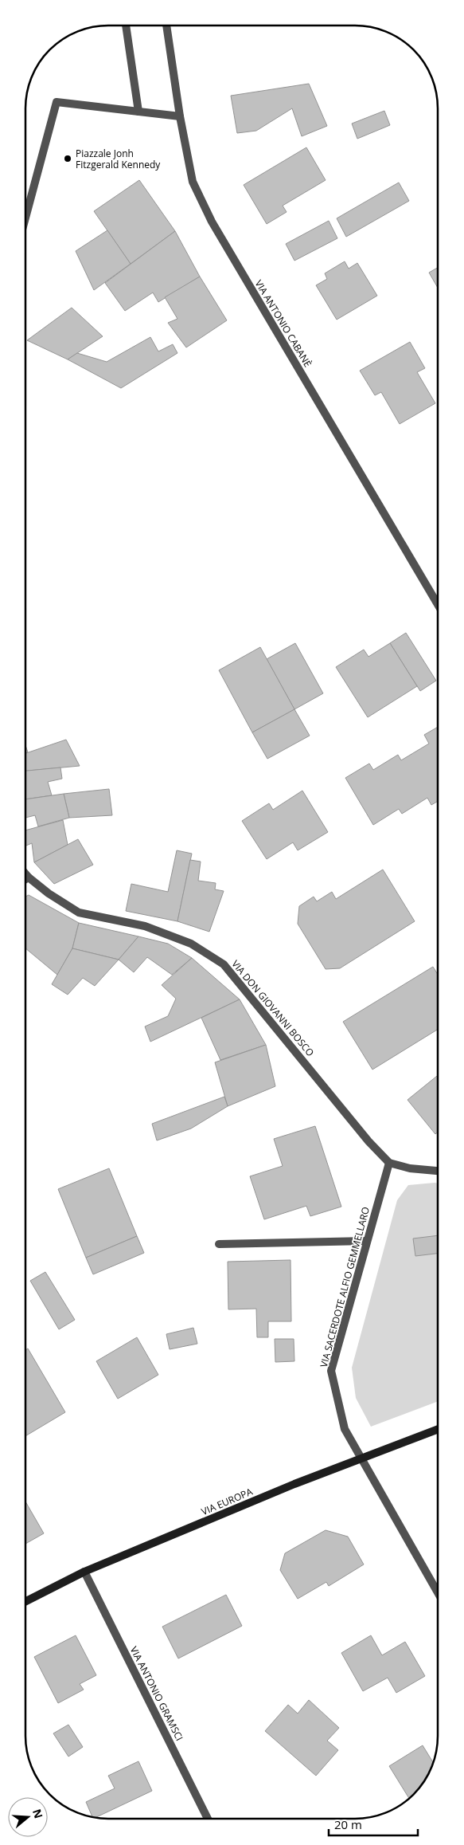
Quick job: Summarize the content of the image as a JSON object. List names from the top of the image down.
{
  "streets": {
    "street": [
      "VIA ANTONIO CABANÈ",
      "VIA DON GIOVANNI BOSCO",
      "VIA SACERDOTE ALFIO GEMMELLARO",
      "VIA EUROPA",
      "VIA ANTONIO GRAMSCI"
    ]
  },
  "crossings": [
    ["VIA DON GIOVANNI BOSCO", "VIA SACERDOTE ALFIO GEMMELLARO"],
    ["VIA SACERDOTE ALFIO GEMMELLARO", "VIA EUROPA"],
    ["VIA EUROPA", "VIA ANTONIO GRAMSCI"]
  ],
  "places": ["Piazzale Jonh Fitzgerald Kennedy"],
  "scale_bar": "20 m",
  "north": "right"
}
